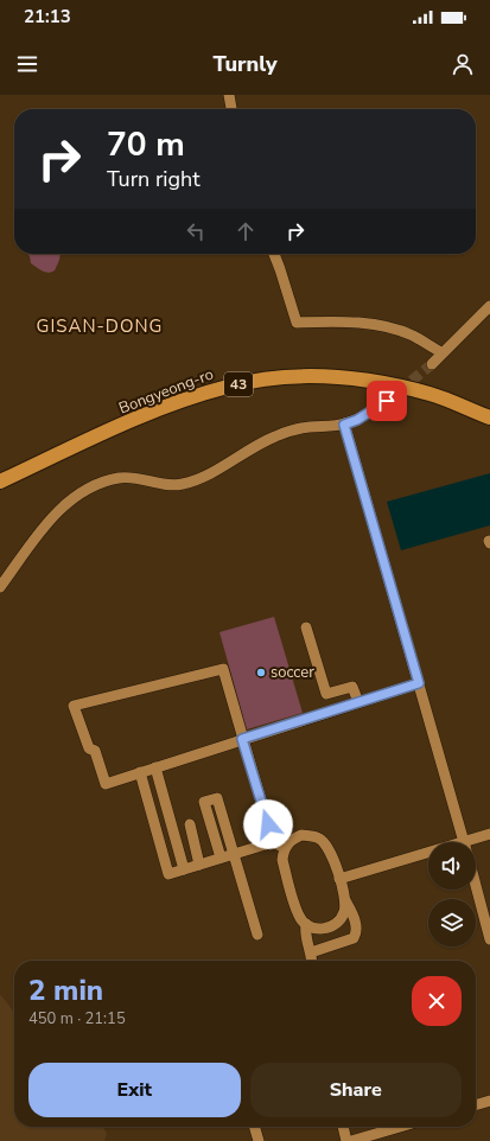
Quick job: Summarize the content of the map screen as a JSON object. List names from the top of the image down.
{
  "streets": {
    "highway": ["43", "Bongyeong-ro"]
  },
  "districts": ["GISAN-DONG"],
  "places": ["soccer"],
  "page": {
    "status": "21:13",
    "header": "Turnly",
    "turn": ["70 m", "Turn right"],
    "heading": ["2 min", "450 m · 21:15"],
    "buttons": ["Exit", "Share"]
  }
}
